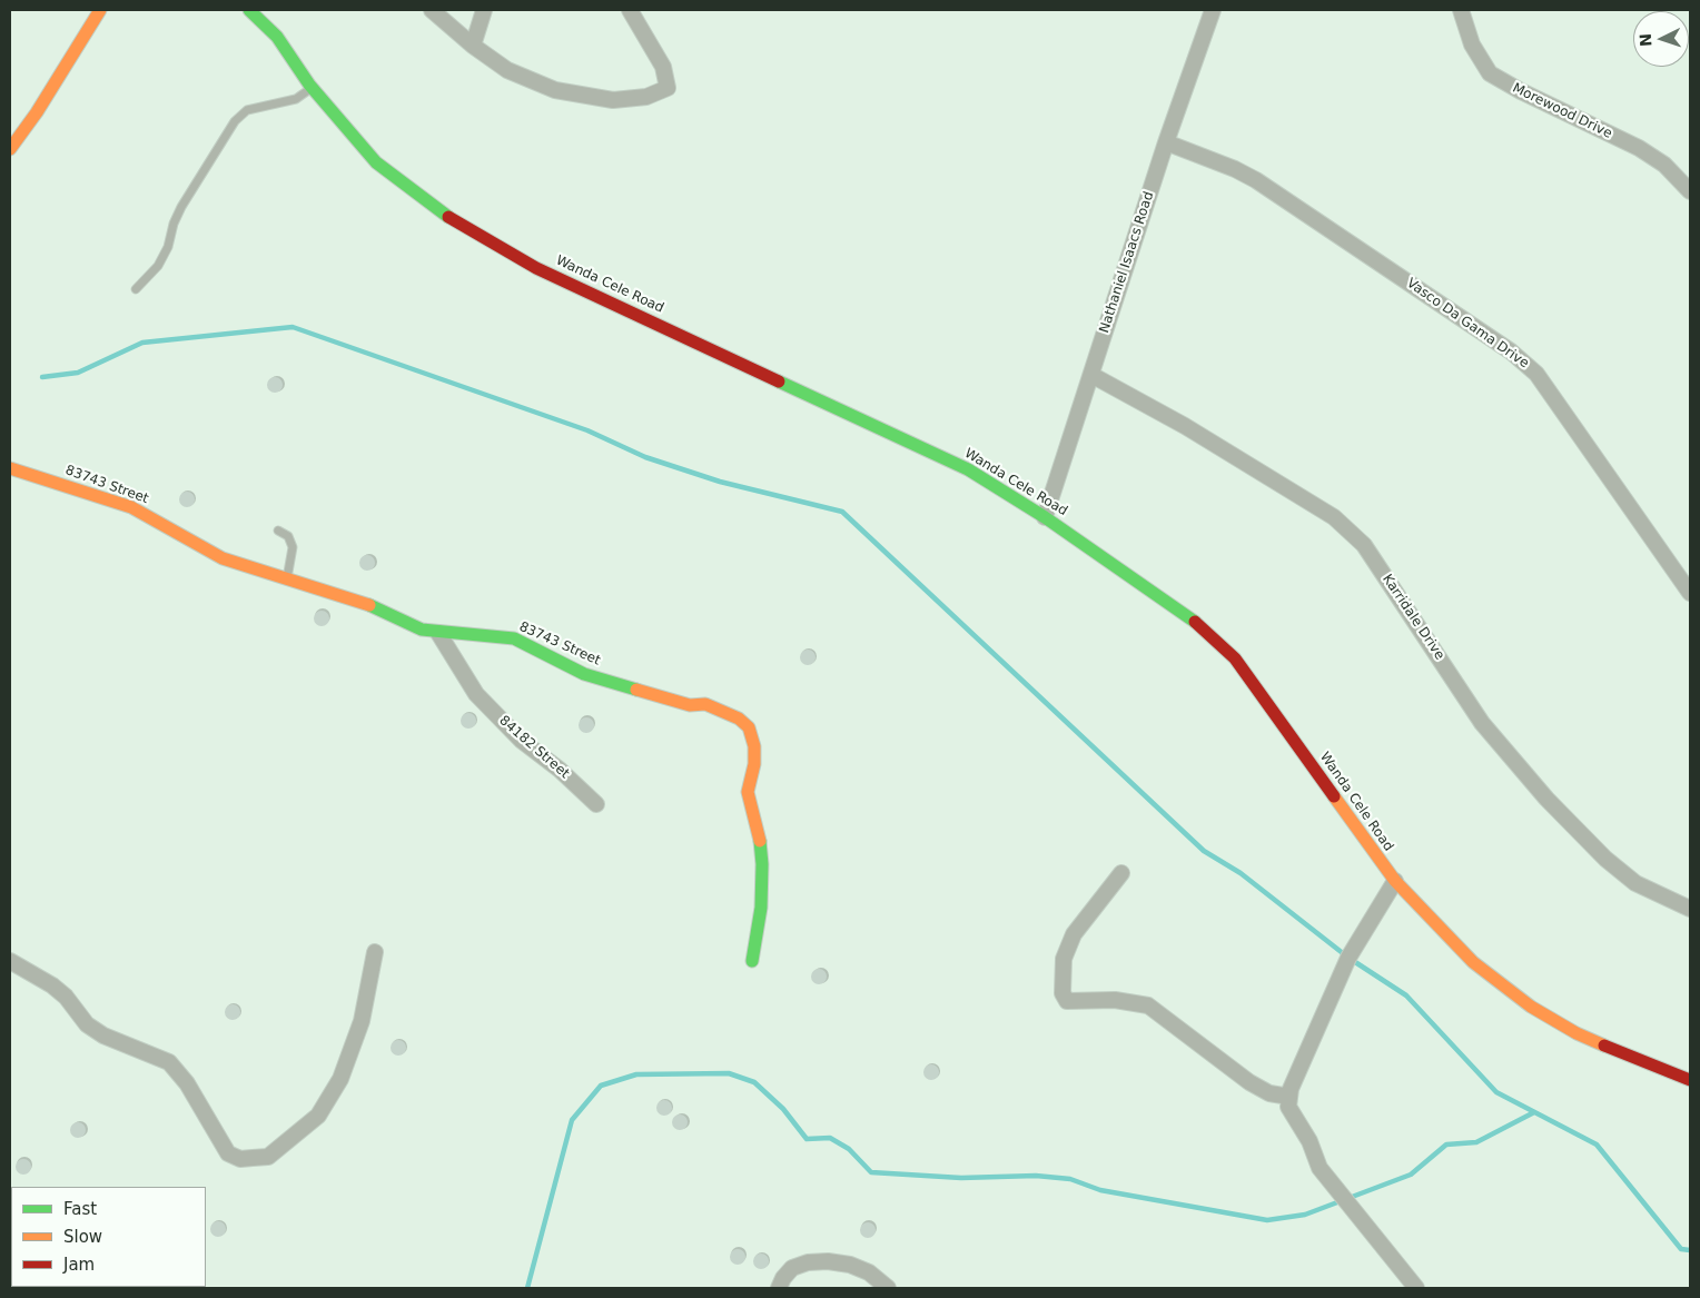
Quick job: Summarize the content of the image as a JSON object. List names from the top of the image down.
{
  "streets": {
    "street": [
      "Morewood Drive",
      "Nathaniel Isaacs Road",
      "Wanda Cele Road",
      "Vasco Da Gama Drive",
      "83743 Street",
      "Karridale Drive",
      "84182 Street"
    ]
  },
  "crossings": [
    ["Nathaniel Isaacs Road", "Wanda Cele Road"],
    ["Nathaniel Isaacs Road", "Vasco Da Gama Drive"],
    ["Nathaniel Isaacs Road", "Karridale Drive"],
    ["83743 Street", "84182 Street"]
  ],
  "legend": ["Fast", "Slow", "Jam"],
  "north": "left"
}
